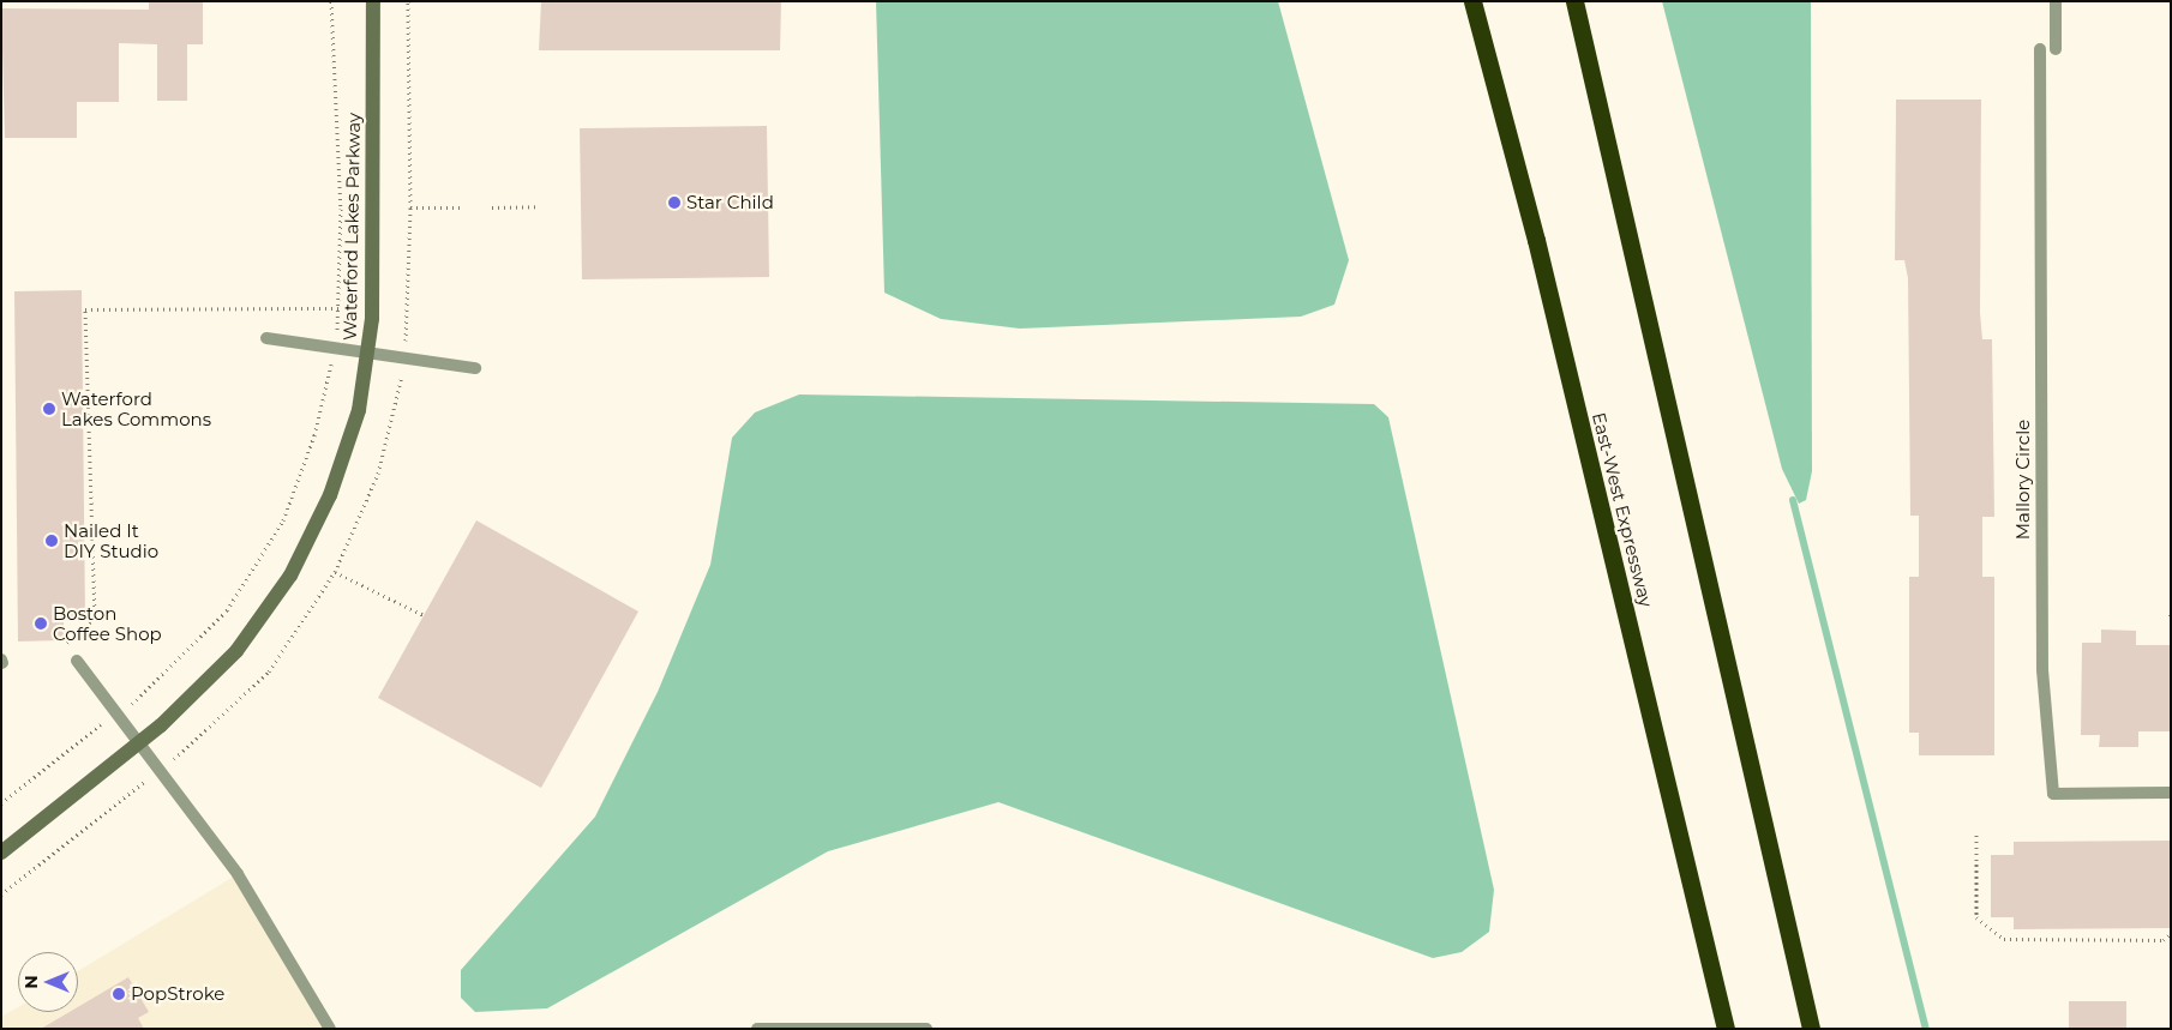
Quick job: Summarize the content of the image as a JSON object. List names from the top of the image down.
{
  "streets": {
    "highway": ["East-West Expressway"],
    "street": ["Waterford Lakes Parkway"],
    "lane": ["Mallory Circle"]
  },
  "places": [
    "Star Child",
    "Waterford Lakes Commons",
    "Nailed It DIY Studio",
    "Boston Coffee Shop",
    "PopStroke"
  ],
  "north": "left"
}
